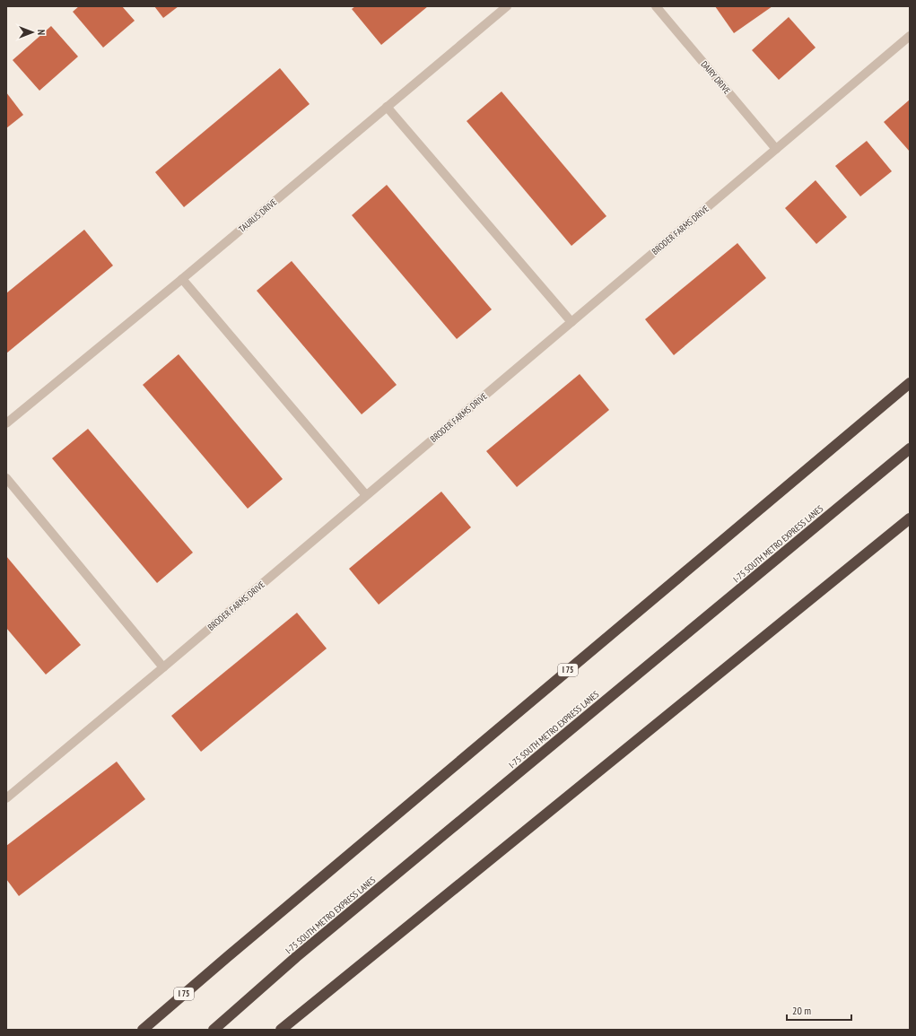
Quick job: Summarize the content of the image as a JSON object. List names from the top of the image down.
{
  "streets": {
    "highway": ["I-75 SOUTH METRO EXPRESS LANES", "I 75"],
    "street": ["DAIRY DRIVE", "TAURUS DRIVE", "BRODER FARMS DRIVE"]
  },
  "crossings": [
    ["DAIRY DRIVE", "BRODER FARMS DRIVE"]
  ],
  "scale_bar": "20 m",
  "north": "right"
}
